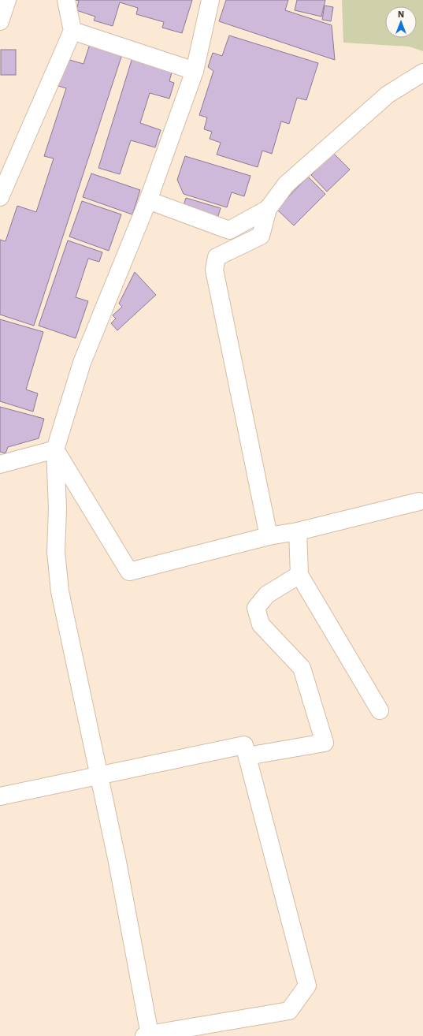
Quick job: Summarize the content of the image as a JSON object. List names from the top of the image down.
{
  "north": "top"
}
